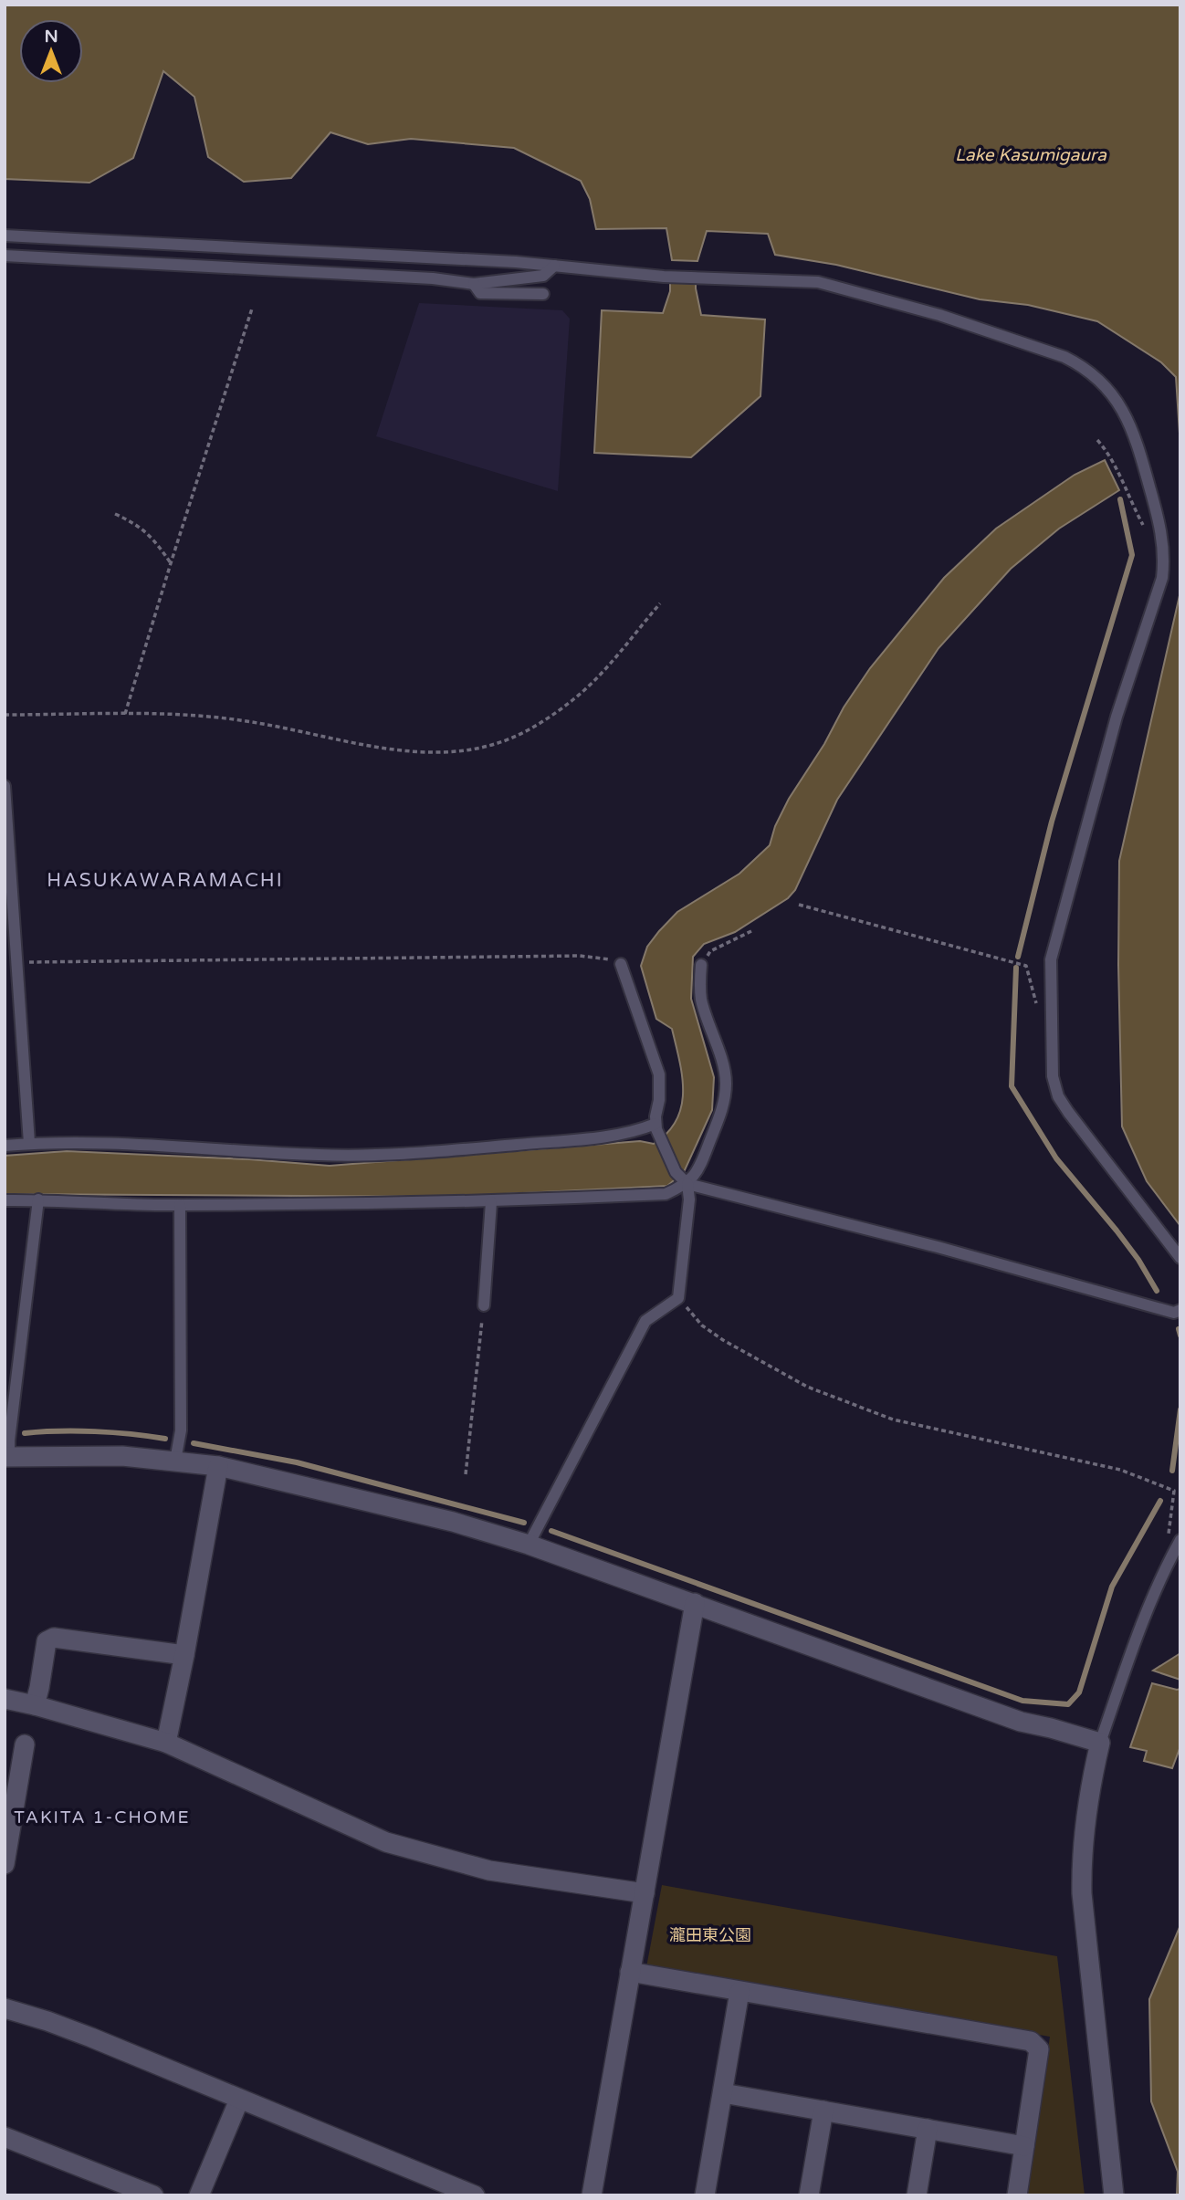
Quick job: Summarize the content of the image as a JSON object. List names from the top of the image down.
{
  "districts": ["HASUKAWARAMACHI", "TAKITA 1-CHOME"],
  "water": ["Lake Kasumigaura"],
  "parks": ["瀧田東公園"],
  "north": "top"
}
